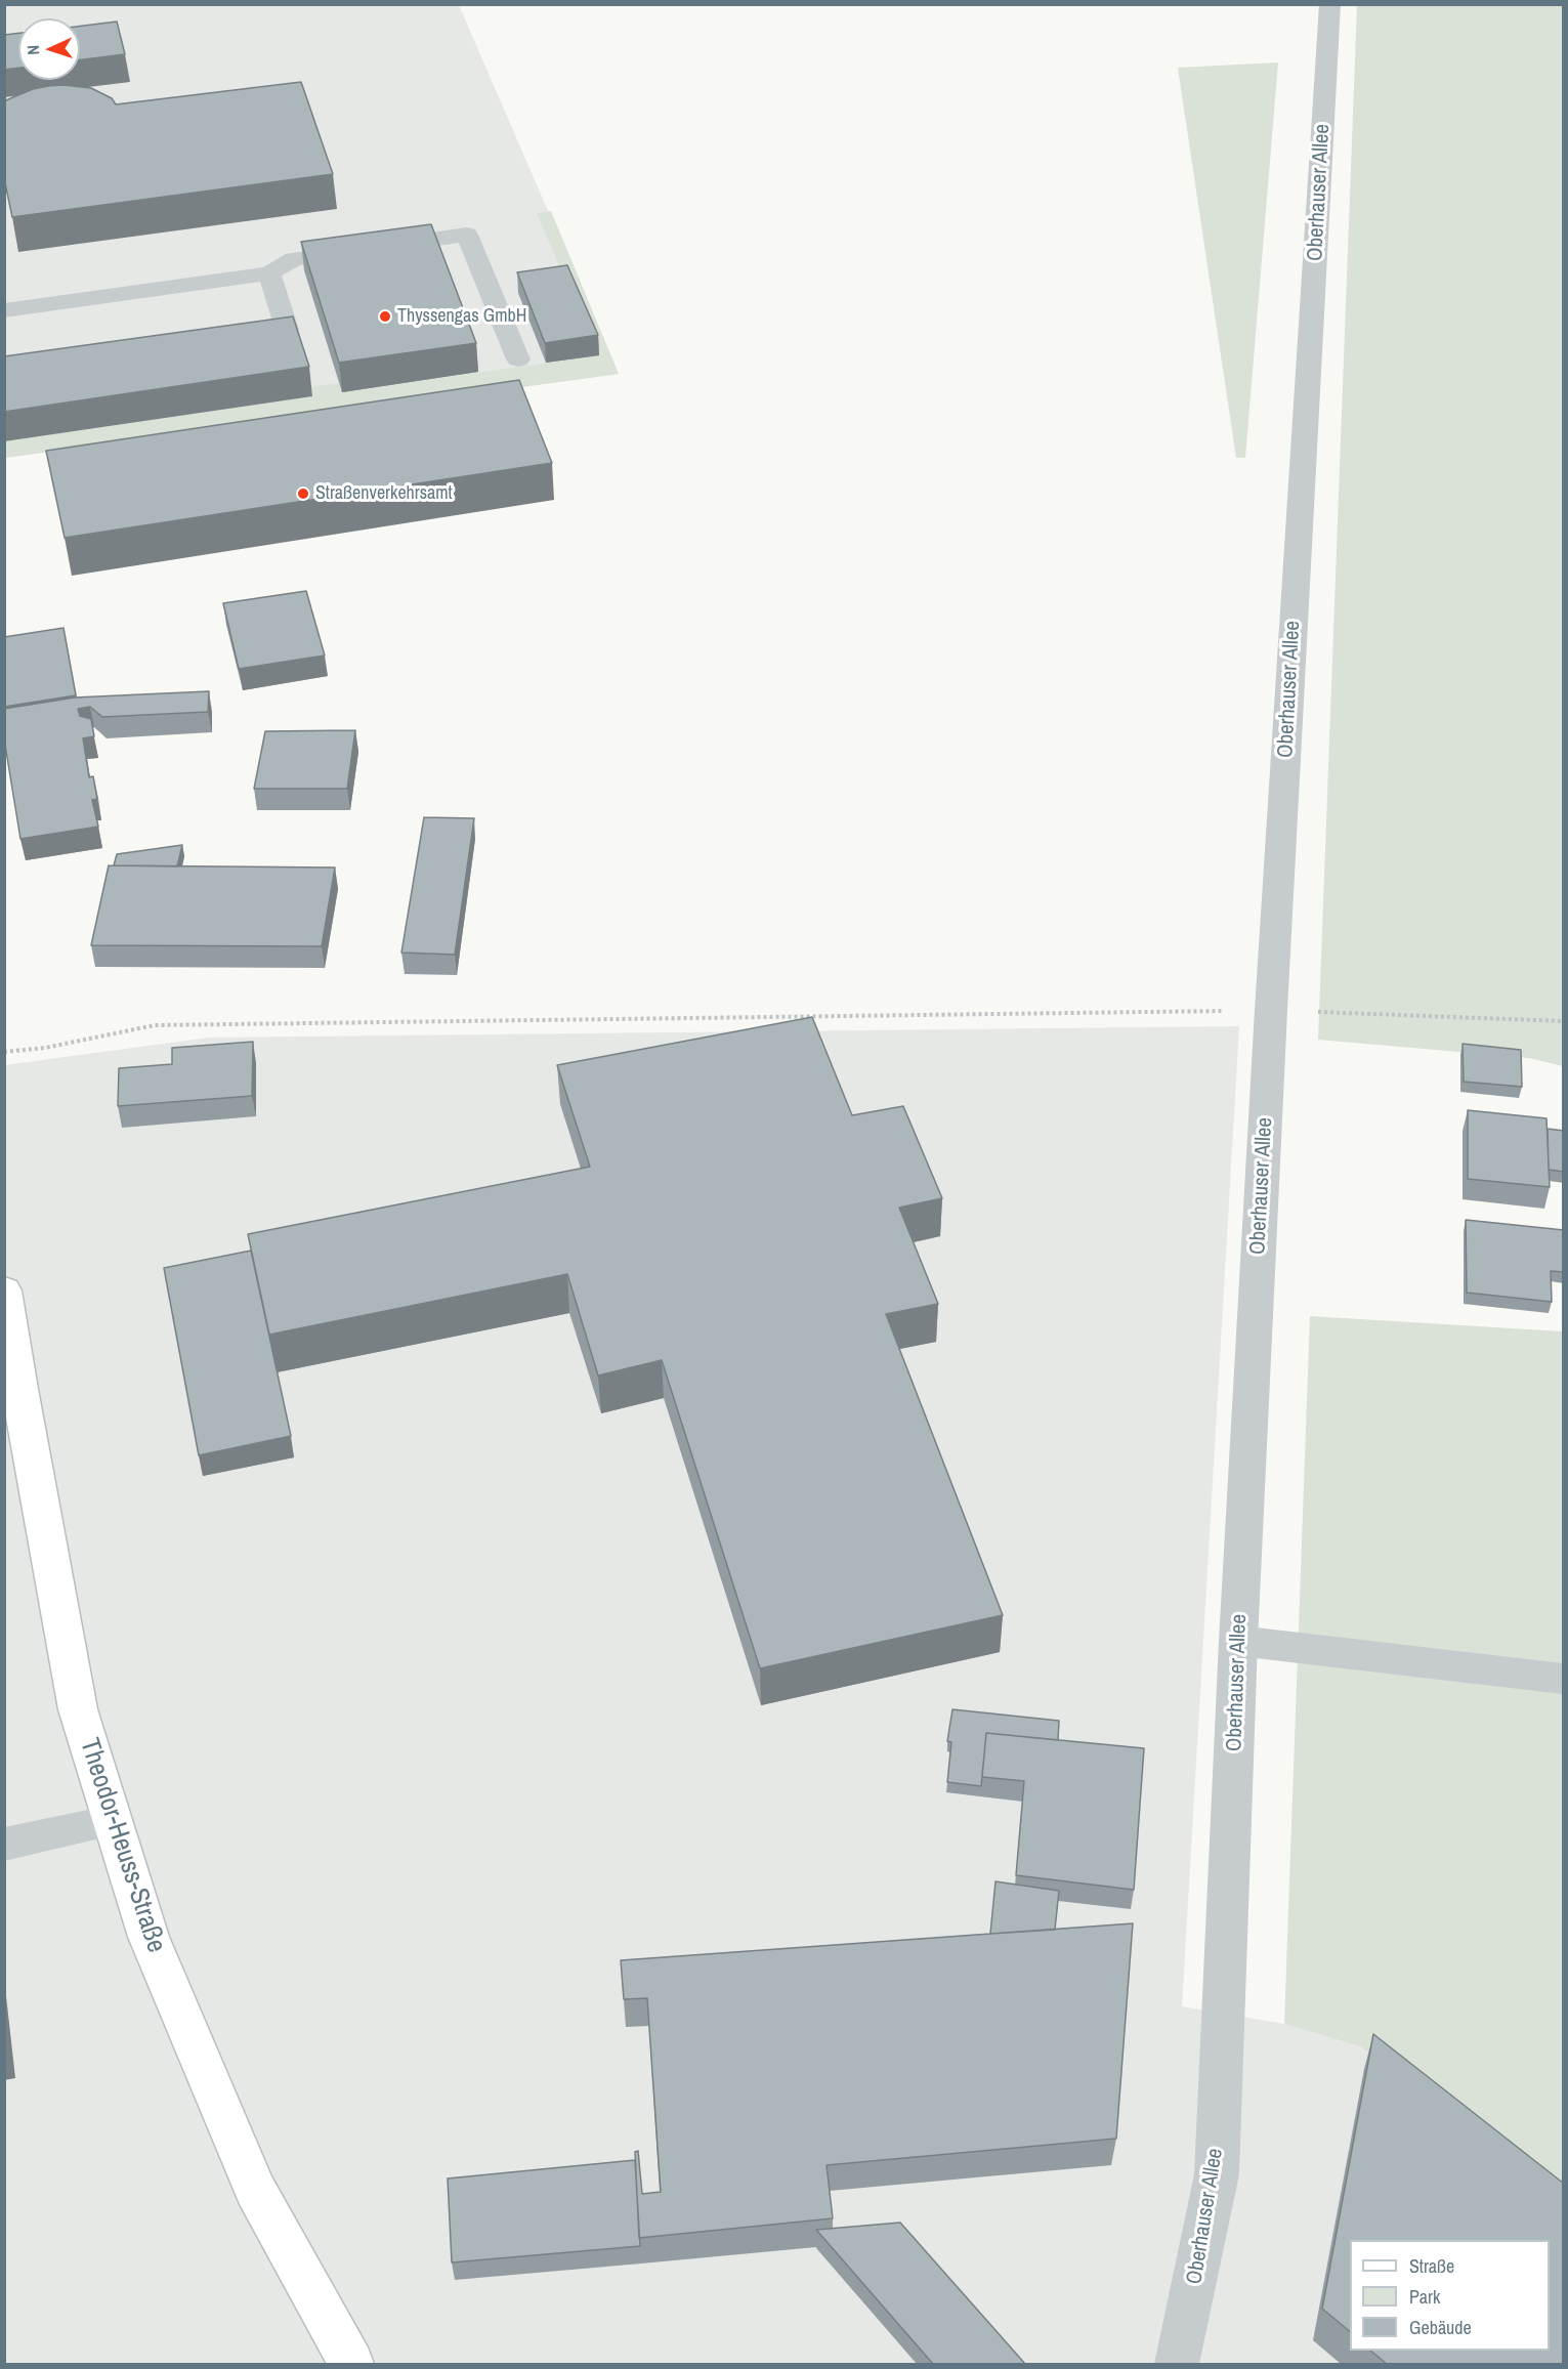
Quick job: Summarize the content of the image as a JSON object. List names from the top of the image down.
{
  "streets": {
    "street": ["Oberhauser Allee", "Theodor-Heuss-Straße"]
  },
  "places": ["Thyssengas GmbH", "Straßenverkehrsamt"],
  "legend": ["Straße", "Park", "Gebäude"],
  "north": "left"
}
